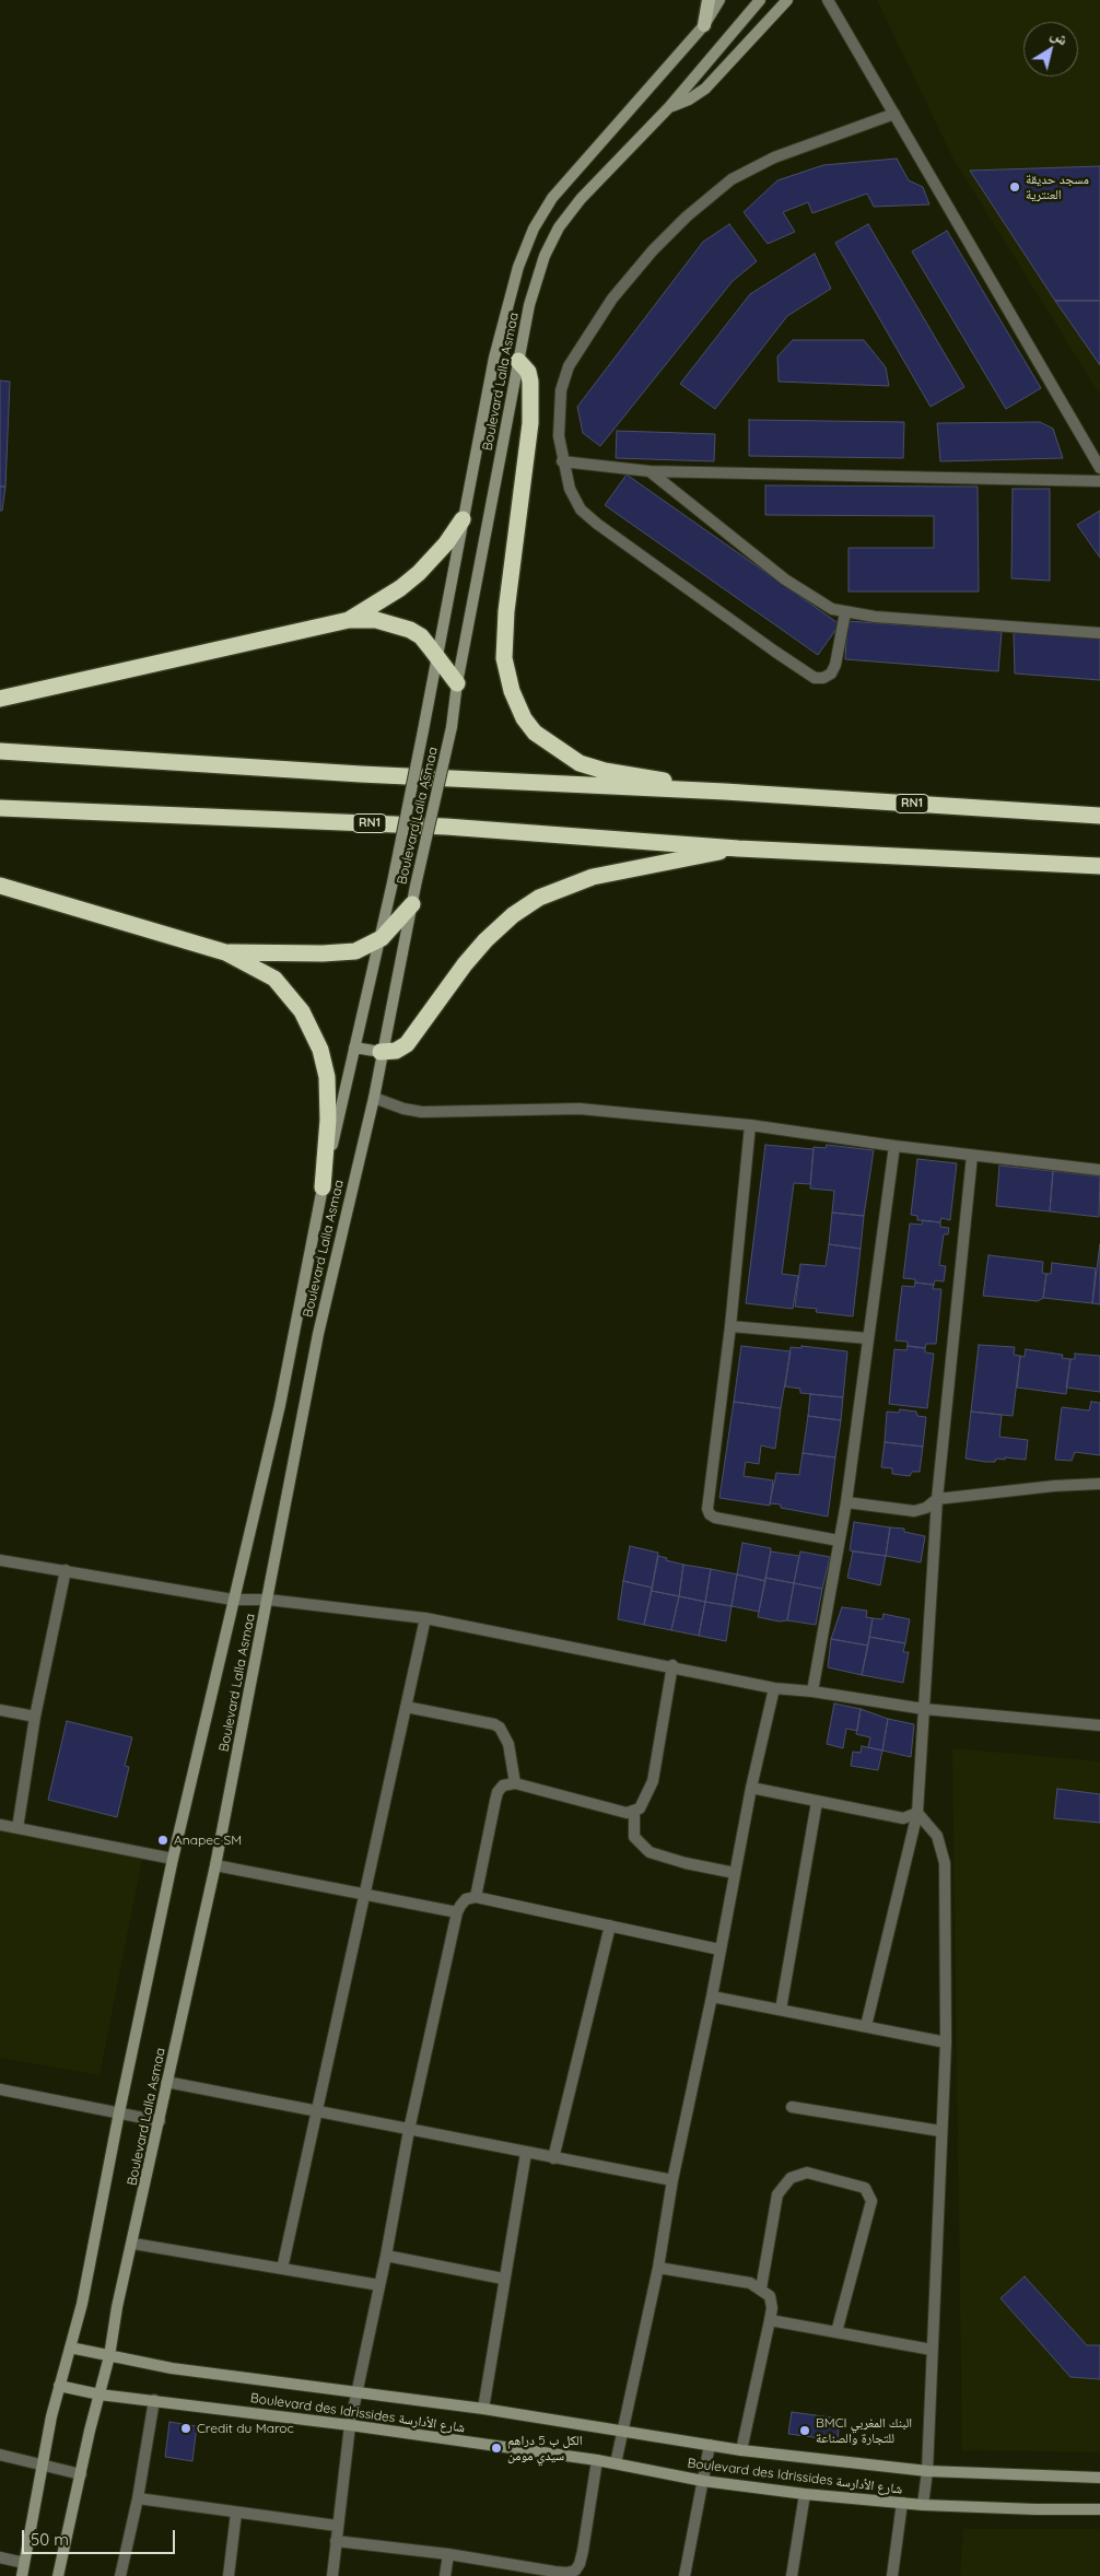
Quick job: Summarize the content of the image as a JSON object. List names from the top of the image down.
{
  "streets": {
    "highway": ["RN1"],
    "main road": ["Boulevard Lalla Asmaa", "Boulevard des Idrissides شارع الأدارسة"]
  },
  "crossings": [
    ["Boulevard Lalla Asmaa", "Boulevard des Idrissides شارع الأدارسة"]
  ],
  "places": [
    "مسجد حديقة العنترية",
    "Anapec SM",
    "Credit du Maroc",
    "BMCI البنك المغربي للتجارة والصناعة",
    "الكل ب 5 دراهم سيدي مومن"
  ],
  "scale_bar": "50 m",
  "north": "top right"
}
